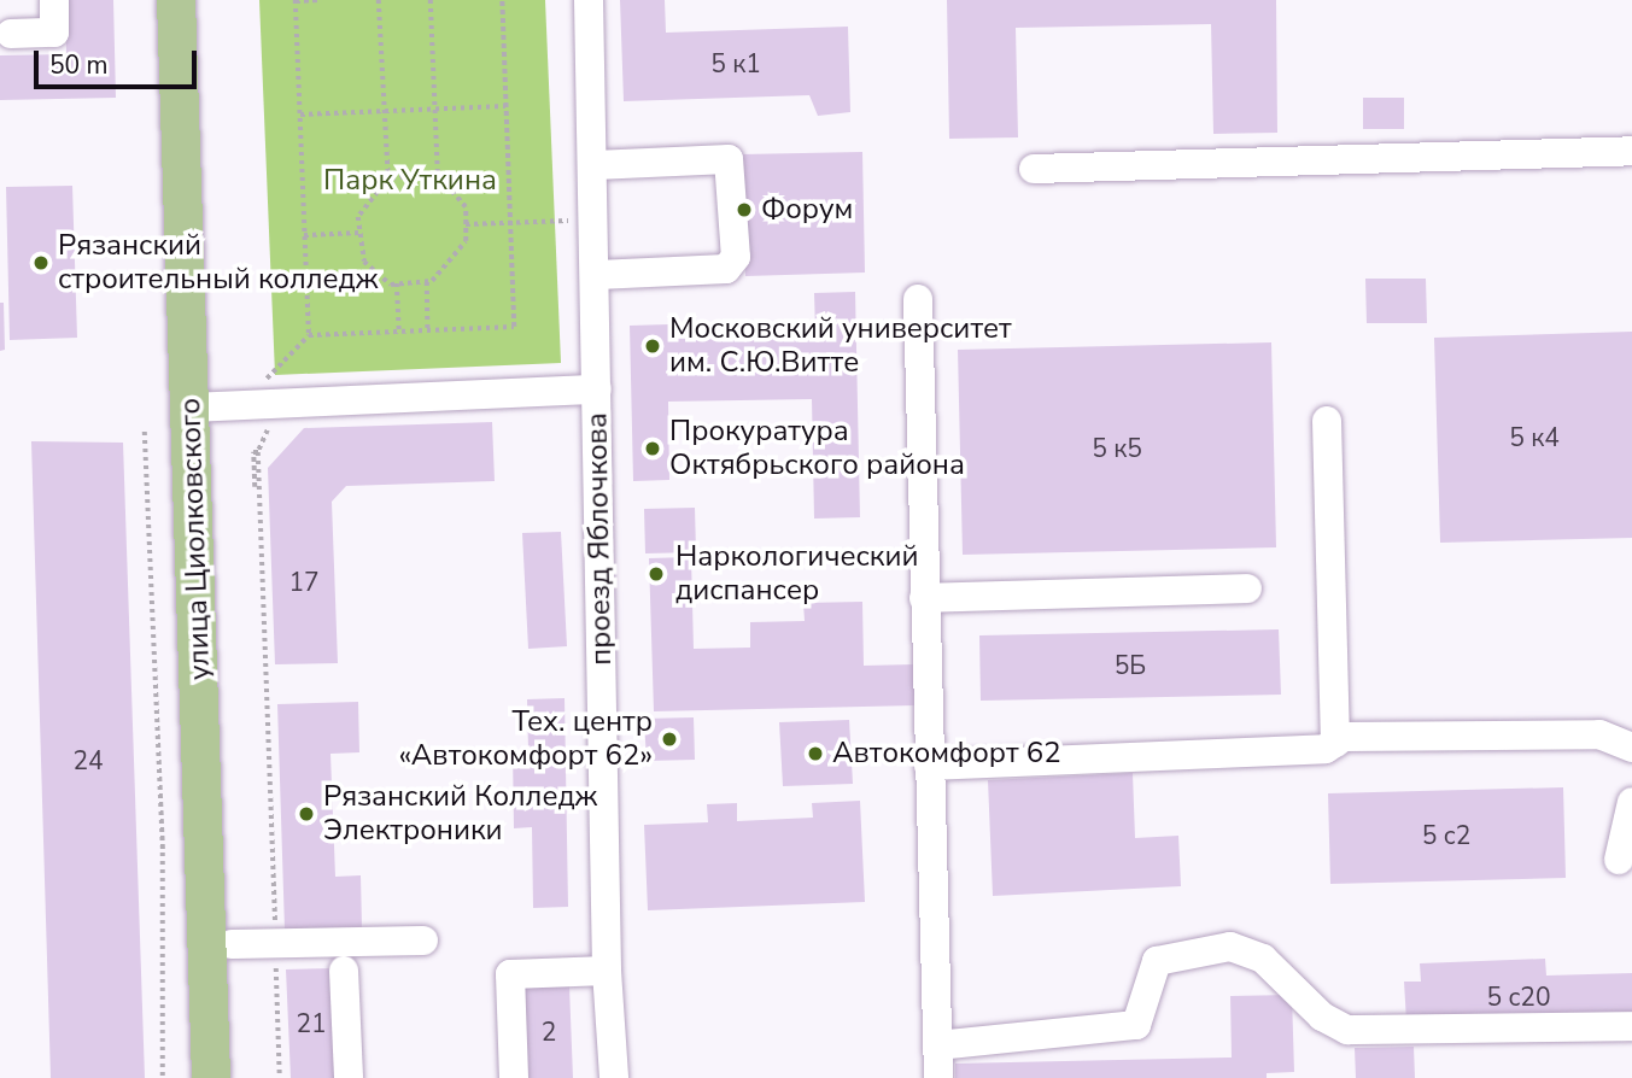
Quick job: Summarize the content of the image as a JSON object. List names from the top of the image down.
{
  "streets": {
    "main road": ["улица Циолковского"],
    "street": ["проезд Яблочкова"]
  },
  "parks": ["Парк Уткина"],
  "places": [
    "Форум",
    "Рязанский строительный колледж",
    "Московский университет им. С.Ю.Витте",
    "Прокуратура Октябрьского района",
    "Наркологический диспансер",
    "Тех. центр «Автокомфорт 62»",
    "Автокомфорт 62",
    "Рязанский Колледж Электроники"
  ],
  "house_numbers": [
    "5 к1",
    "5 к4",
    "5 к5",
    "17",
    "5Б",
    "24",
    "5 с2",
    "5 с20",
    "21",
    "2"
  ],
  "scale_bar": "50 m"
}
